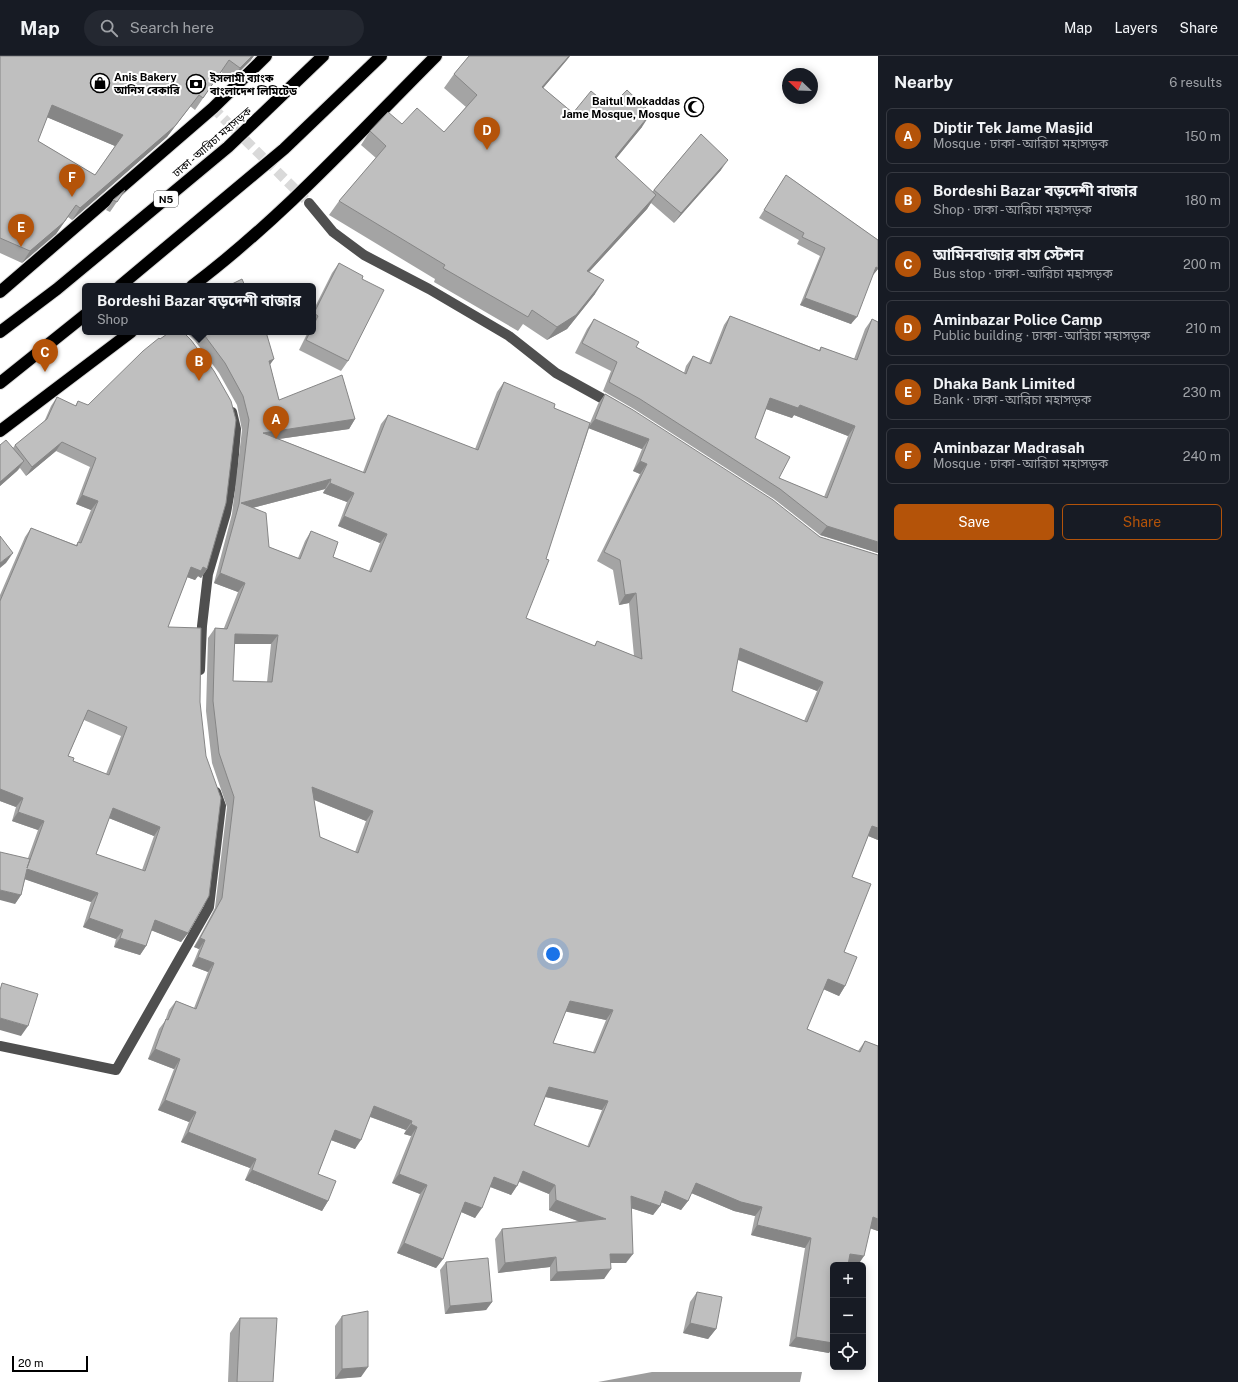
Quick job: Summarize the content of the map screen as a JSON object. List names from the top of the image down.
{
  "streets": {
    "highway": ["ঢাকা - আরিচা মহাসড়ক", "N5"]
  },
  "places": {
    "shop": ["Anis Bakery আনিস বেকারি"],
    "bank": ["ইসলামী ব্যাংক বাংলাদেশ লিমিটেড"],
    "mosque": ["Baitul Mokaddas Jame Mosque, Mosque"]
  },
  "scale_bar": "20 m",
  "north": "top left",
  "page": {
    "header": "Map",
    "search": "Search here",
    "nav": ["Map", "Layers", "Share"],
    "heading": ["Nearby", "6 results"],
    "list": [
      {
        "mark": "A",
        "name": "Diptir Tek Jame Masjid",
        "note": "Mosque · ঢাকা - আরিচা মহাসড়ক",
        "value": "150 m"
      },
      {
        "mark": "B",
        "name": "Bordeshi Bazar বড়দেশী বাজার",
        "note": "Shop · ঢাকা - আরিচা মহাসড়ক",
        "value": "180 m"
      },
      {
        "mark": "C",
        "name": "আমিনবাজার বাস স্টেশন",
        "note": "Bus stop · ঢাকা - আরিচা মহাসড়ক",
        "value": "200 m"
      },
      {
        "mark": "D",
        "name": "Aminbazar Police Camp",
        "note": "Public building · ঢাকা - আরিচা মহাসড়ক",
        "value": "210 m"
      },
      {
        "mark": "E",
        "name": "Dhaka Bank Limited",
        "note": "Bank · ঢাকা - আরিচা মহাসড়ক",
        "value": "230 m"
      },
      {
        "mark": "F",
        "name": "Aminbazar Madrasah",
        "note": "Mosque · ঢাকা - আরিচা মহাসড়ক",
        "value": "240 m"
      }
    ],
    "pins": [
      "D",
      "F",
      "E",
      "C",
      "B",
      "A"
    ],
    "popup": ["Bordeshi Bazar বড়দেশী বাজার", "Shop"],
    "buttons": ["Save", "Share"],
    "map_buttons": ["+", "−"],
    "scale": "20 m"
  }
}
